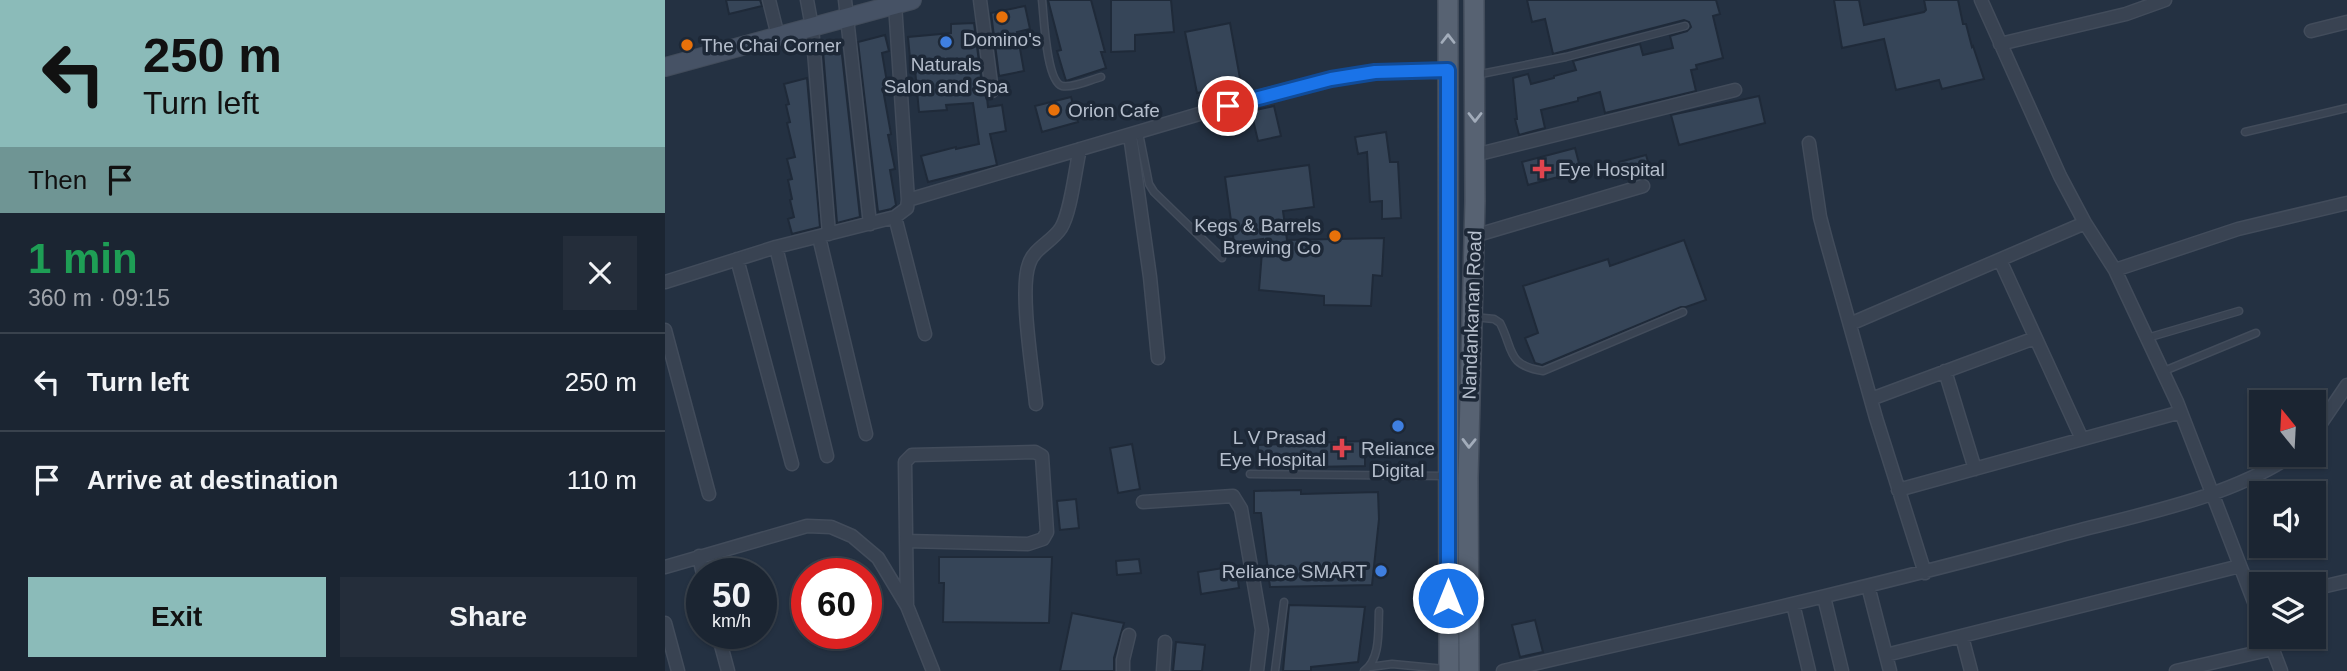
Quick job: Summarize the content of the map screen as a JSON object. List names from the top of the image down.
{
  "streets": {
    "main road": ["Nandankanan Road"]
  },
  "places": {
    "other": [
      "Domino's",
      "Naturals Salon and Spa",
      "The Chai Corner",
      "Orion Cafe",
      "Kegs & Barrels Brewing Co",
      "Reliance Digital",
      "Reliance SMART"
    ],
    "health": ["Eye Hospital", "L V Prasad Eye Hospital"]
  },
  "north": "top",
  "page": {
    "turn": ["250 m", "Turn left"],
    "then": "Then",
    "heading": ["1 min", "360 m · 09:15"],
    "list": [
      {
        "name": "Turn left",
        "value": "250 m"
      },
      {
        "name": "Arrive at destination",
        "value": "110 m"
      }
    ],
    "speed": "50 km/h",
    "limit": "60",
    "buttons": ["Exit", "Share"]
  }
}
